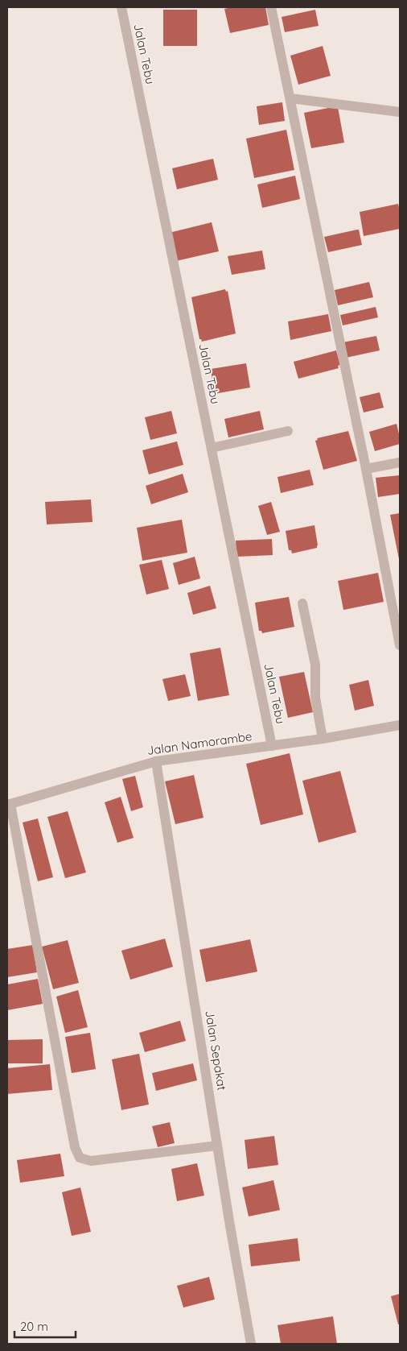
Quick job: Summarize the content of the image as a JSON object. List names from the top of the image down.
{
  "streets": {
    "street": ["Jalan Tebu", "Jalan Namorambe", "Jalan Sepakat"]
  },
  "crossings": [
    ["Jalan Tebu", "Jalan Namorambe"],
    ["Jalan Namorambe", "Jalan Sepakat"]
  ],
  "scale_bar": "20 m"
}
